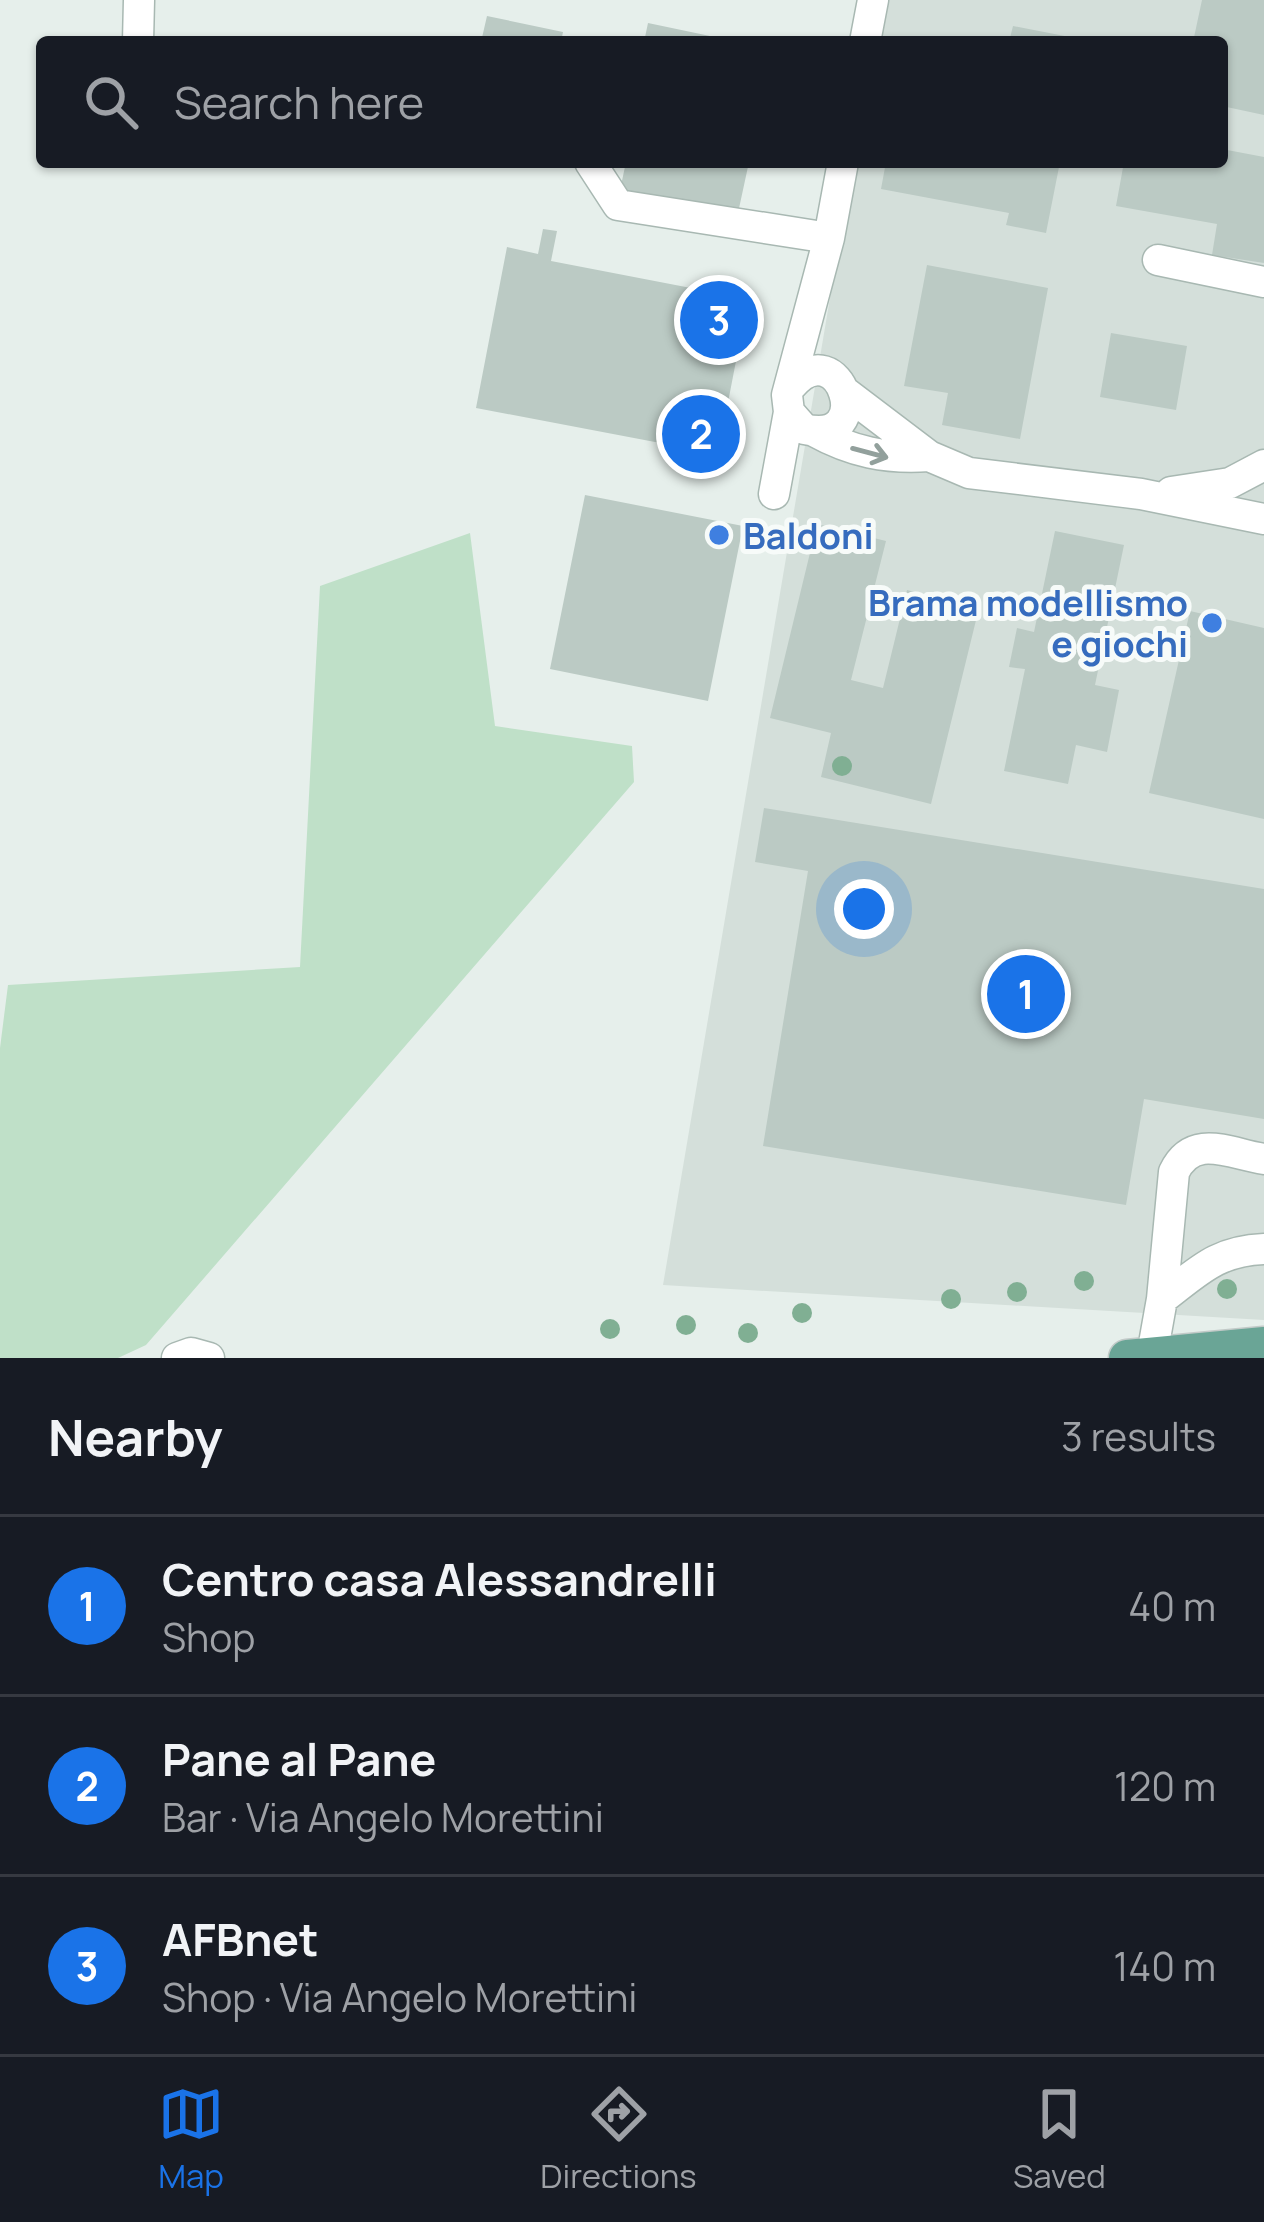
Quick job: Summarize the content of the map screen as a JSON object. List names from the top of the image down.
{
  "places": ["Baldoni", "Brama modellismo e giochi"],
  "page": {
    "search": "Search here",
    "pins": ["3", "2", "1"],
    "heading": ["Nearby", "3 results"],
    "list": [
      {
        "mark": "1",
        "name": "Centro casa Alessandrelli",
        "note": "Shop",
        "value": "40 m"
      },
      {
        "mark": "2",
        "name": "Pane al Pane",
        "note": "Bar · Via Angelo Morettini",
        "value": "120 m"
      },
      {
        "mark": "3",
        "name": "AFBnet",
        "note": "Shop · Via Angelo Morettini",
        "value": "140 m"
      }
    ],
    "nav": ["Map", "Directions", "Saved"]
  }
}
